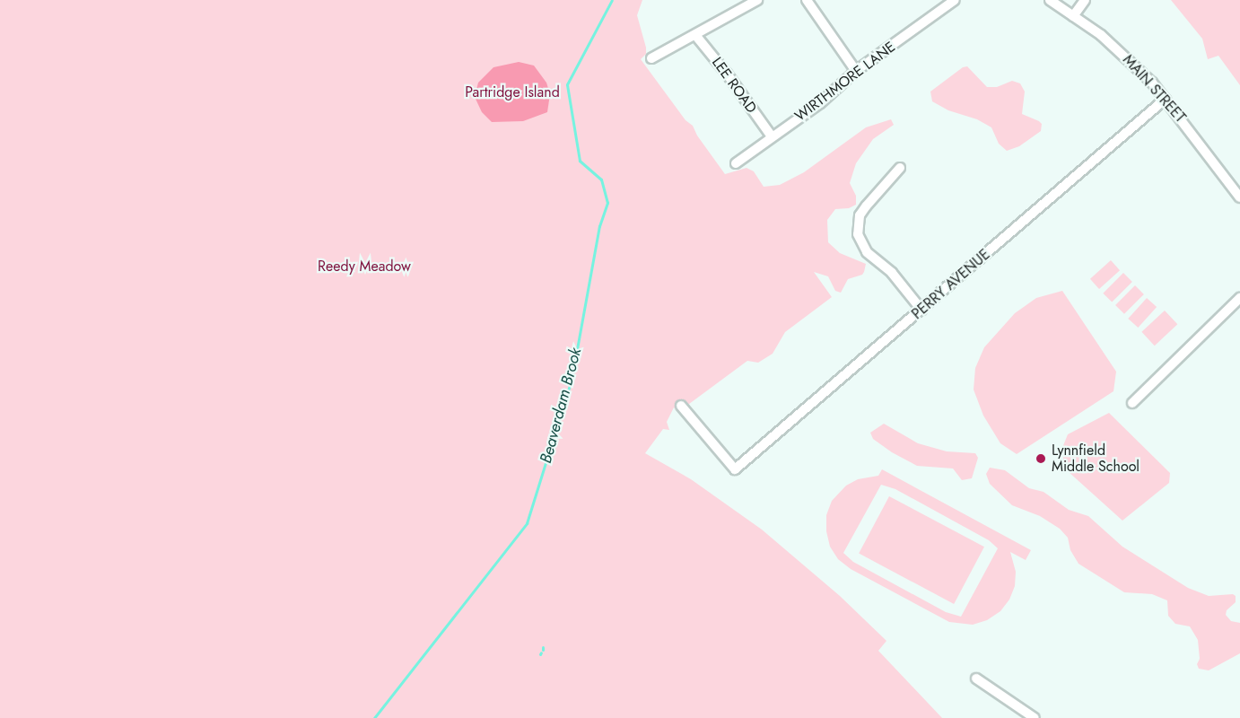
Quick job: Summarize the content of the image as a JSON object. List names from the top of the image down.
{
  "streets": {
    "street": [
      "WIRTHMORE LANE",
      "LEE ROAD",
      "MAIN STREET",
      "PERRY AVENUE"
    ]
  },
  "crossings": [
    ["WIRTHMORE LANE", "LEE ROAD"],
    ["MAIN STREET", "PERRY AVENUE"]
  ],
  "water": ["Beaverdam Brook"],
  "parks": ["Partridge Island", "Reedy Meadow"],
  "places": ["Lynnfield Middle School"]
}
